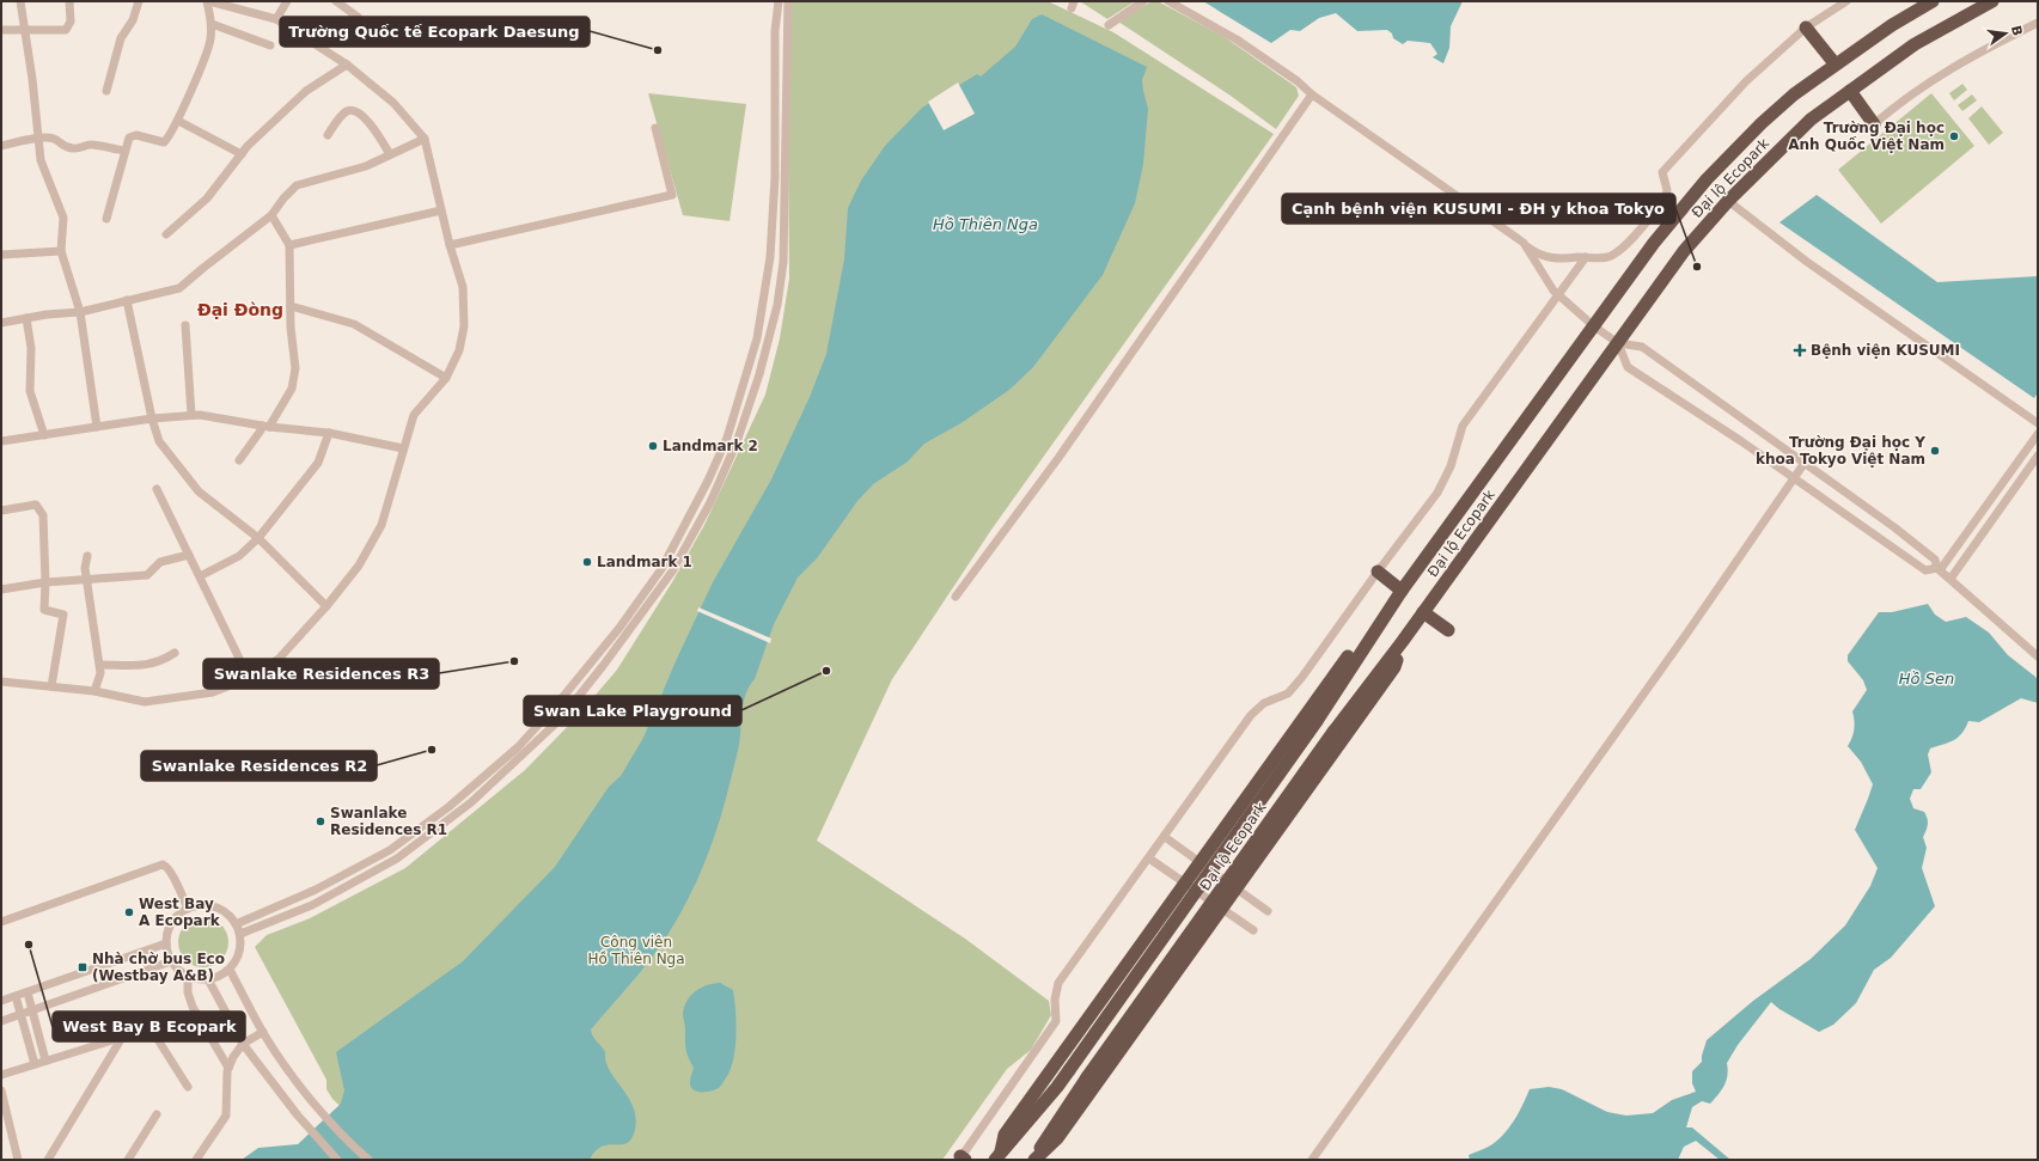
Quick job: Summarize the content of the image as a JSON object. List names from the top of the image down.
{
  "streets": {
    "highway": ["Đại lộ Ecopark"]
  },
  "districts": ["Đại Đòng"],
  "water": ["Hồ Thiên Nga", "Hồ Sen"],
  "parks": ["Công viên Hồ Thiên Nga"],
  "places": {
    "other": [
      "Trường Quốc tế Ecopark Daesung",
      "Trường Đại học Anh Quốc Việt Nam",
      "Cạnh bệnh viện KUSUMI - ĐH y khoa Tokyo",
      "Landmark 2",
      "Trường Đại học Y khoa Tokyo Việt Nam",
      "Landmark 1",
      "Swanlake Residences R3",
      "Swan Lake Playground",
      "Swanlake Residences R2",
      "Swanlake Residences R1",
      "West Bay A Ecopark",
      "West Bay B Ecopark"
    ],
    "health": ["Bệnh viện KUSUMI"],
    "transit": ["Nhà chờ bus Eco (Westbay A&B)"]
  },
  "north": "right"
}
